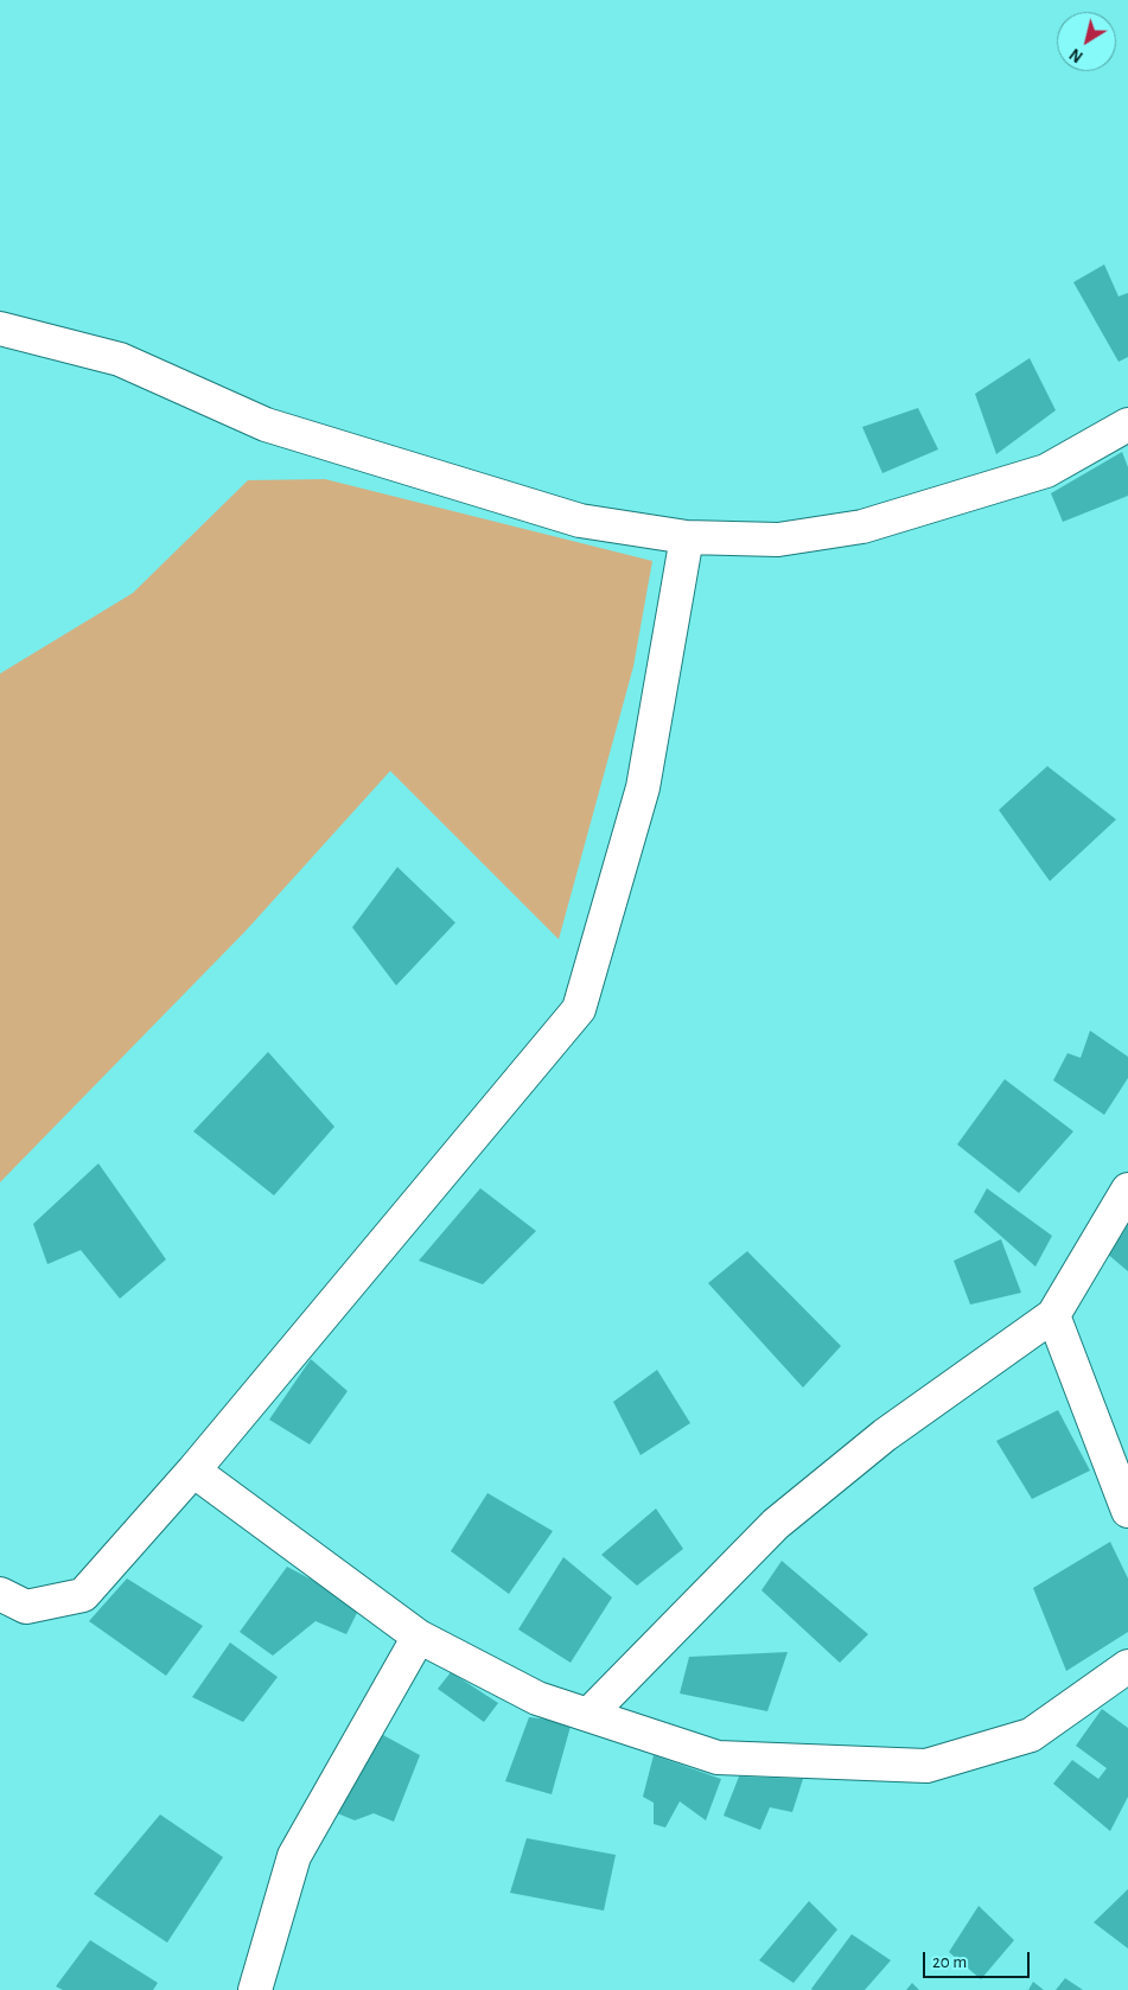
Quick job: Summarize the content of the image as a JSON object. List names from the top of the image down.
{
  "scale_bar": "20 m",
  "north": "bottom left"
}
